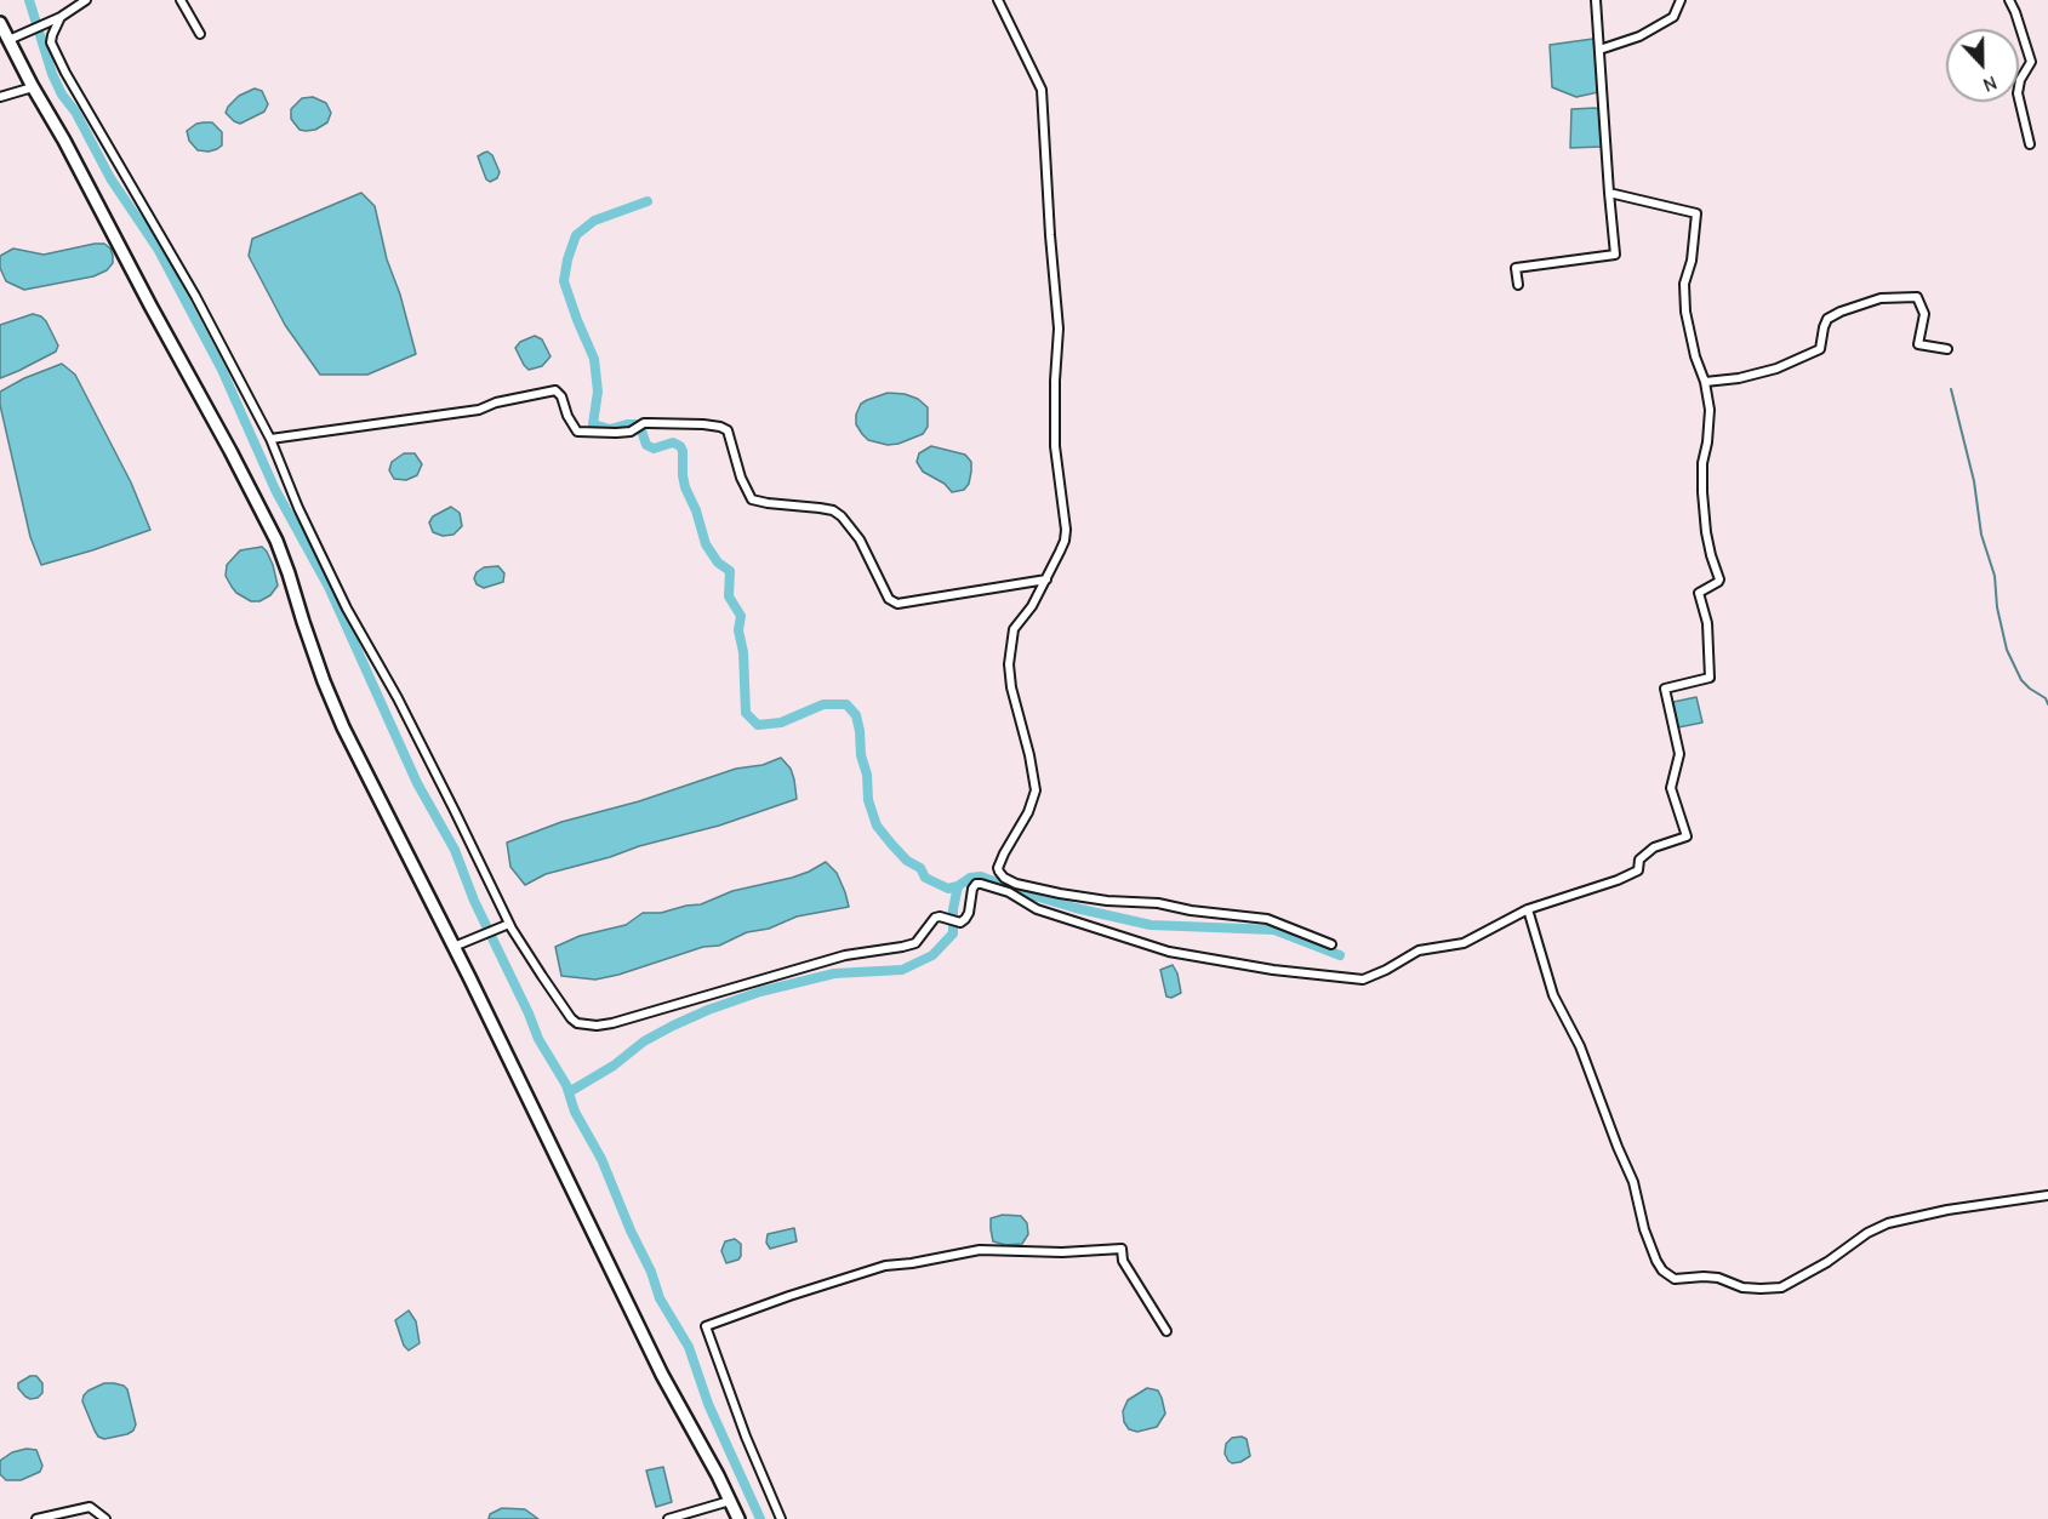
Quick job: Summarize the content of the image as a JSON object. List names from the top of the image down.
{
  "north": "bottom"
}
